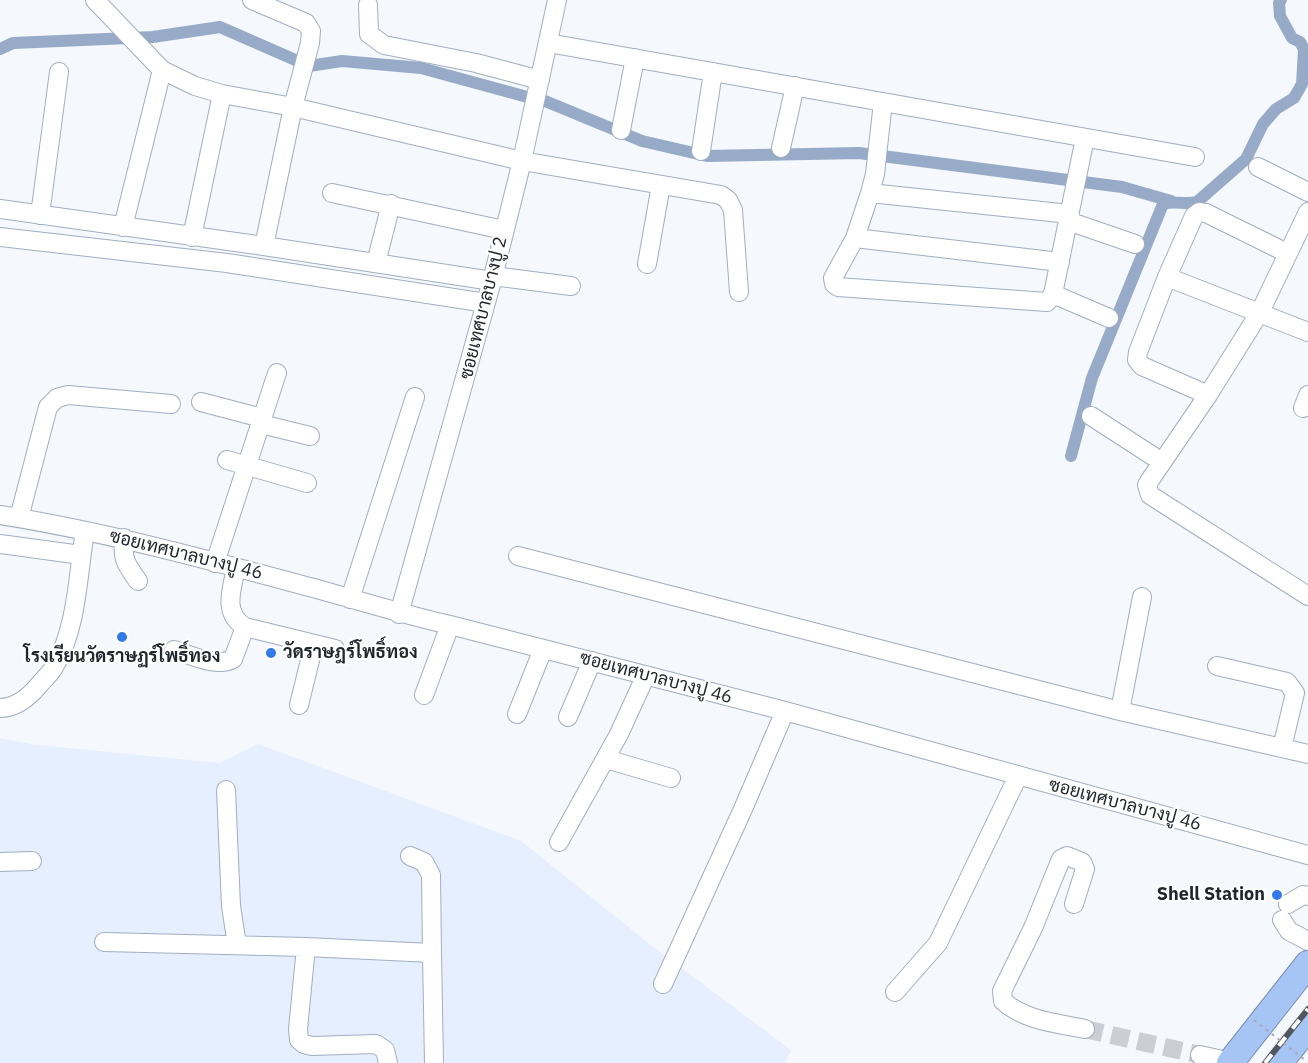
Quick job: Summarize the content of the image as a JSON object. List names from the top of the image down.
{
  "streets": {
    "street": ["ซอยเทศบาลบางปู 2", "ซอยเทศบาลบางปู 46"]
  },
  "crossings": [
    ["ซอยเทศบาลบางปู 2", "ซอยเทศบาลบางปู 46"]
  ],
  "places": ["โรงเรียนวัดราษฏร์โพธิ์ทอง", "วัดราษฎร์โพธิ์ทอง", "Shell Station"]
}
